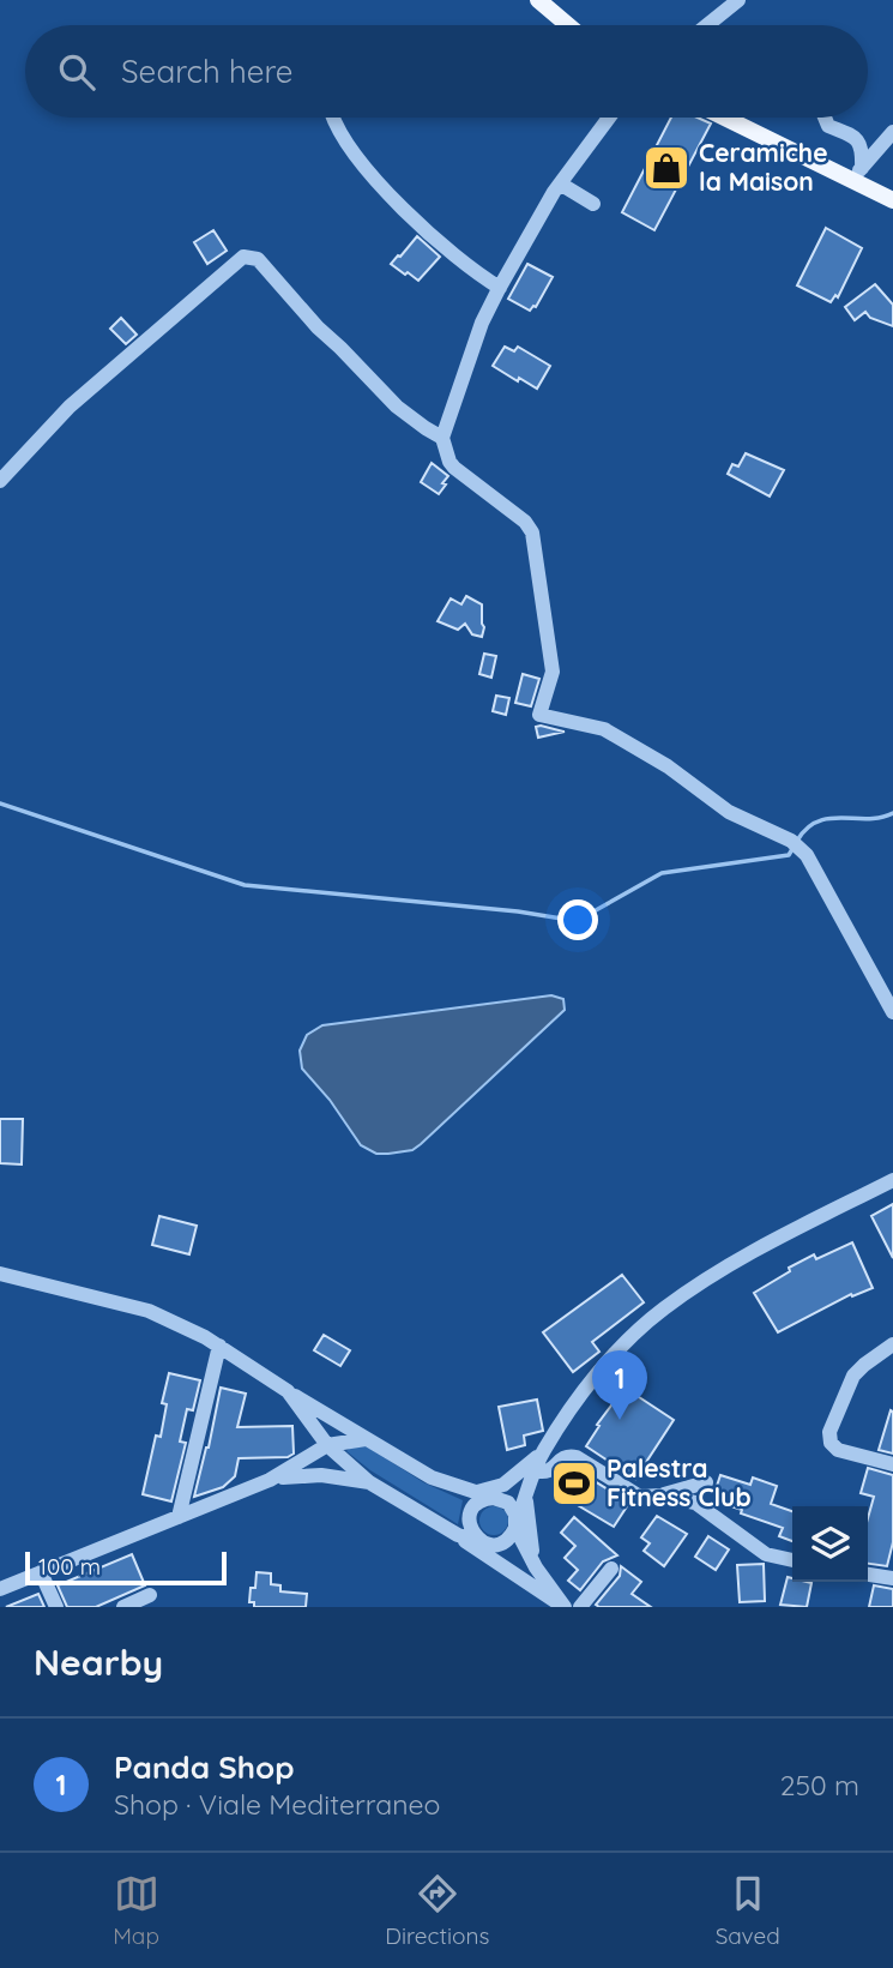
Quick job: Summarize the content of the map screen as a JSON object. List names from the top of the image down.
{
  "places": {
    "shop": ["Ceramiche la Maison"],
    "sports": ["Palestra Fitness Club"]
  },
  "scale_bar": "100 m",
  "page": {
    "search": "Search here",
    "pins": "1",
    "scale": "100 m",
    "heading": "Nearby",
    "list": [
      {
        "mark": "1",
        "name": "Panda Shop",
        "note": "Shop · Viale Mediterraneo",
        "value": "250 m"
      }
    ],
    "nav": ["Map", "Directions", "Saved"]
  }
}
